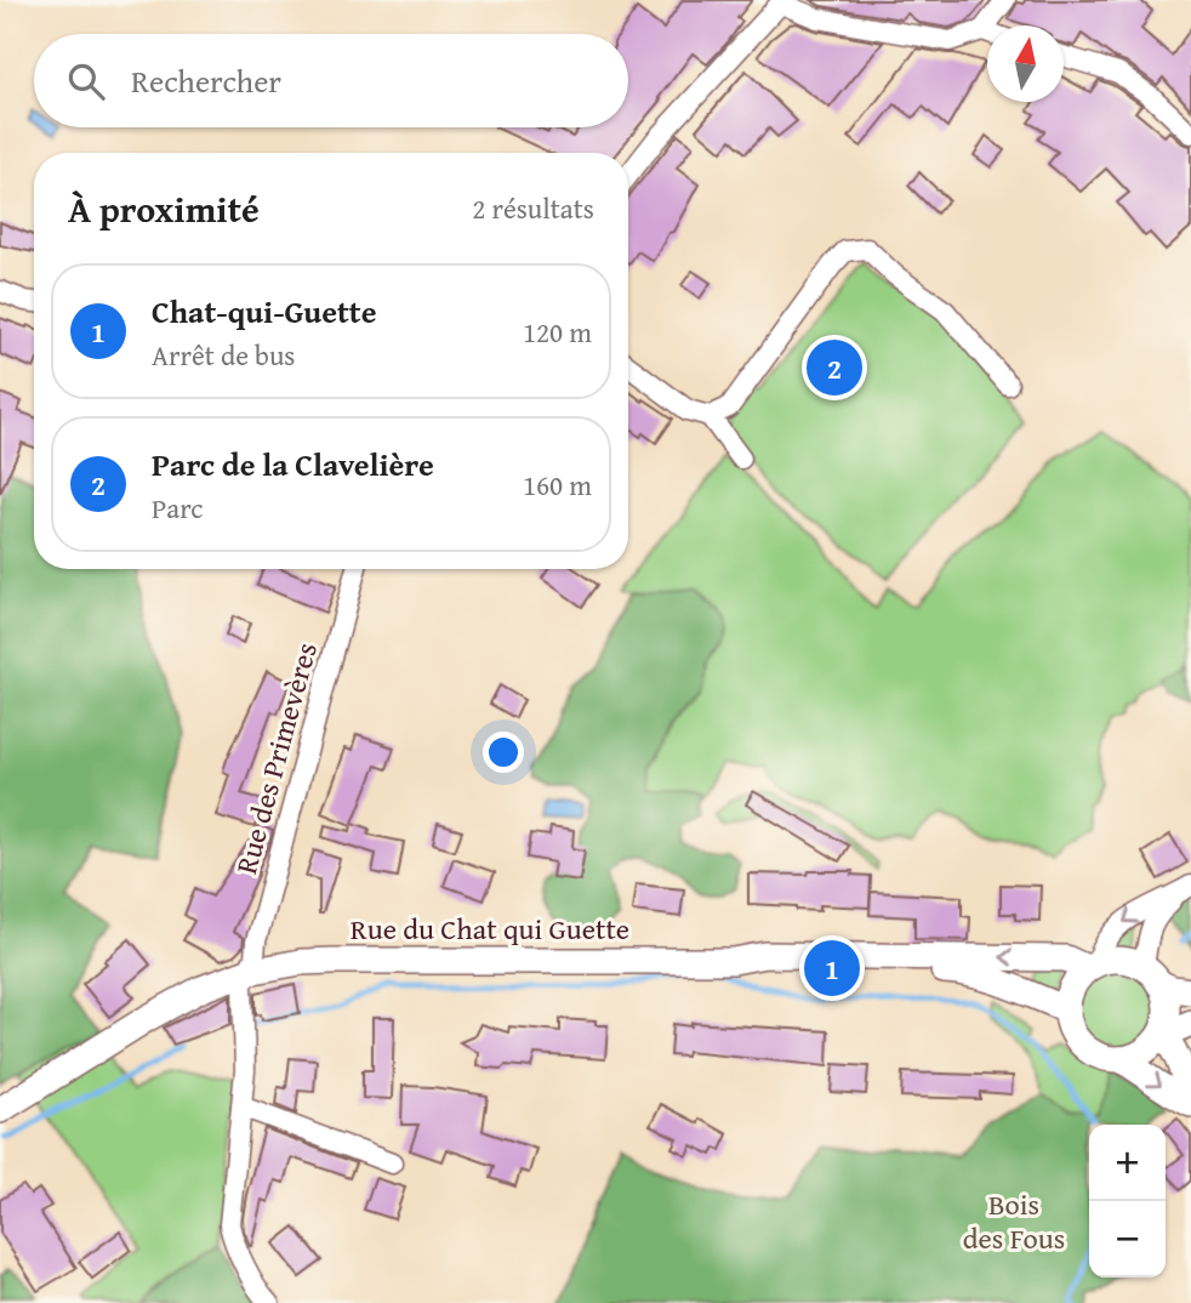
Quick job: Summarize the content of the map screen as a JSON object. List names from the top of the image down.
{
  "streets": {
    "main road": ["Rue du Chat qui Guette"],
    "street": ["Rue des Primevères"]
  },
  "crossings": [
    ["Rue des Primevères", "Rue du Chat qui Guette"]
  ],
  "parks": ["Bois des Fous"],
  "north": "top",
  "page": {
    "search": "Rechercher",
    "heading": ["À proximité", "2 résultats"],
    "list": [
      {
        "mark": "1",
        "name": "Chat-qui-Guette",
        "note": "Arrêt de bus",
        "value": "120 m"
      },
      {
        "mark": "2",
        "name": "Parc de la Clavelière",
        "note": "Parc",
        "value": "160 m"
      }
    ],
    "pins": ["2", "1"],
    "map_buttons": ["+", "−"]
  }
}
